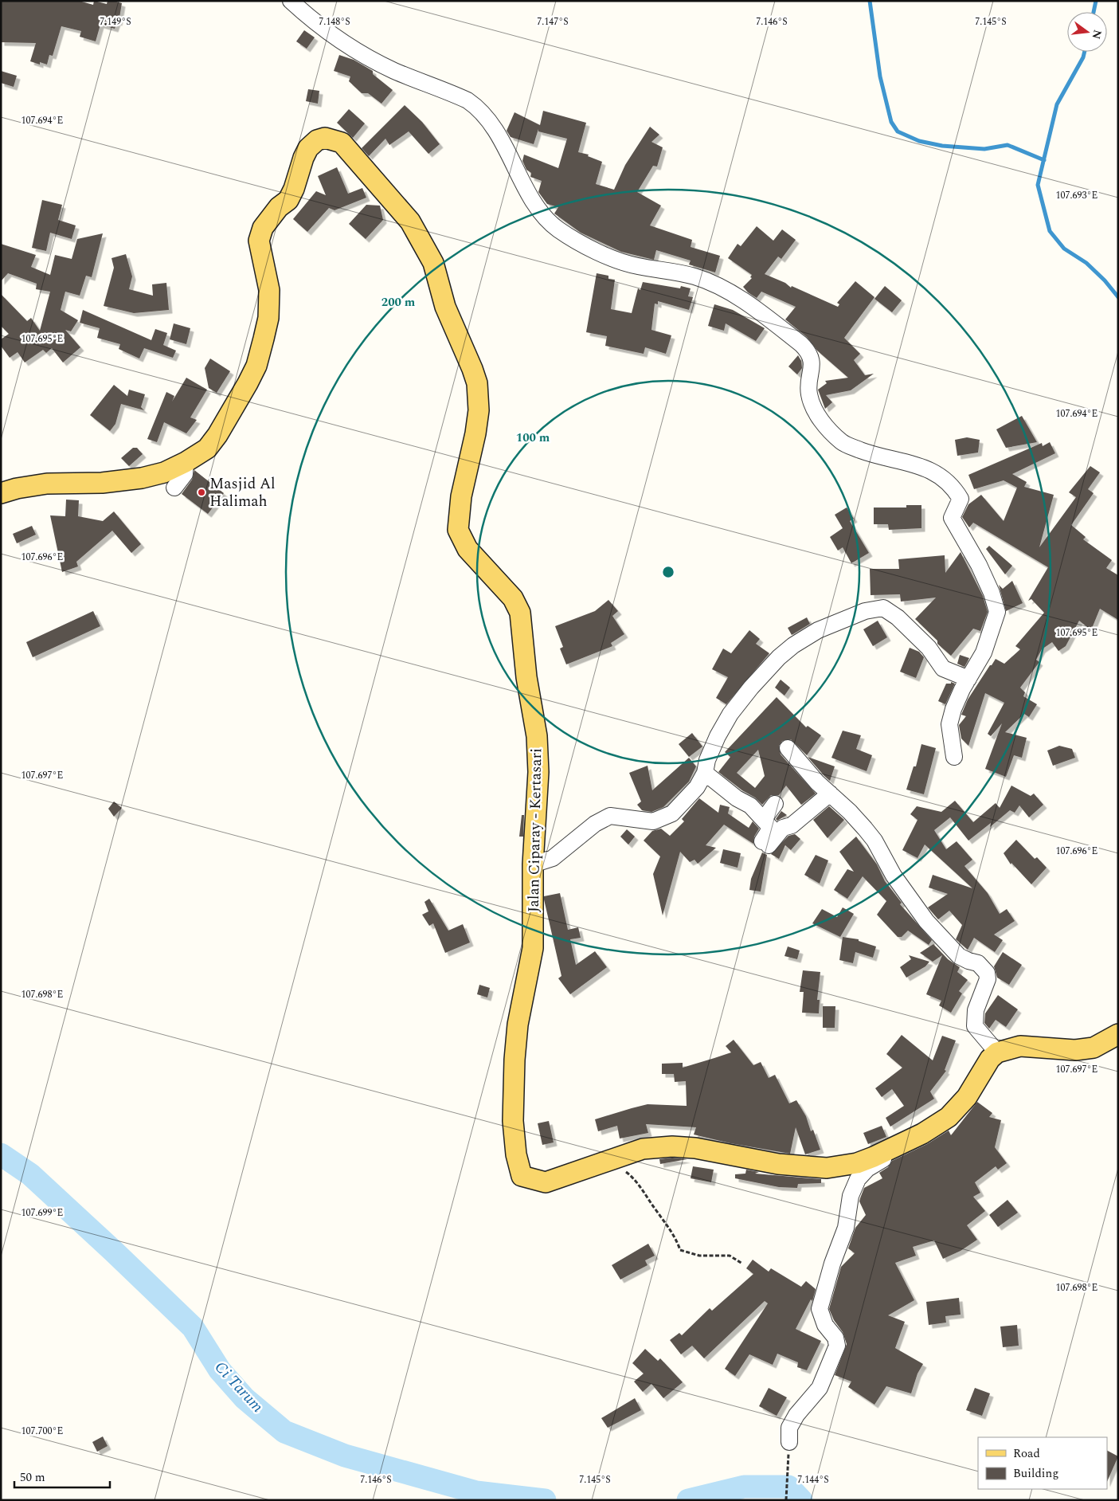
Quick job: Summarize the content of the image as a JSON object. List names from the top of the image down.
{
  "streets": {
    "main road": ["Jalan Ciparay - Kertasari"]
  },
  "water": ["Ci Tarum"],
  "places": ["Masjid Al Halimah"],
  "legend": ["Road", "Building"],
  "scale_bar": "50 m",
  "north": "right",
  "coordinates": [
    "7.149°S",
    "7.148°S",
    "7.147°S",
    "7.146°S",
    "7.145°S",
    "107.694°E",
    "107.693°E",
    "107.695°E",
    "107.696°E",
    "107.697°E",
    "107.698°E",
    "107.699°E",
    "107.700°E",
    "7.144°S"
  ],
  "rings": ["200 m", "100 m"]
}
